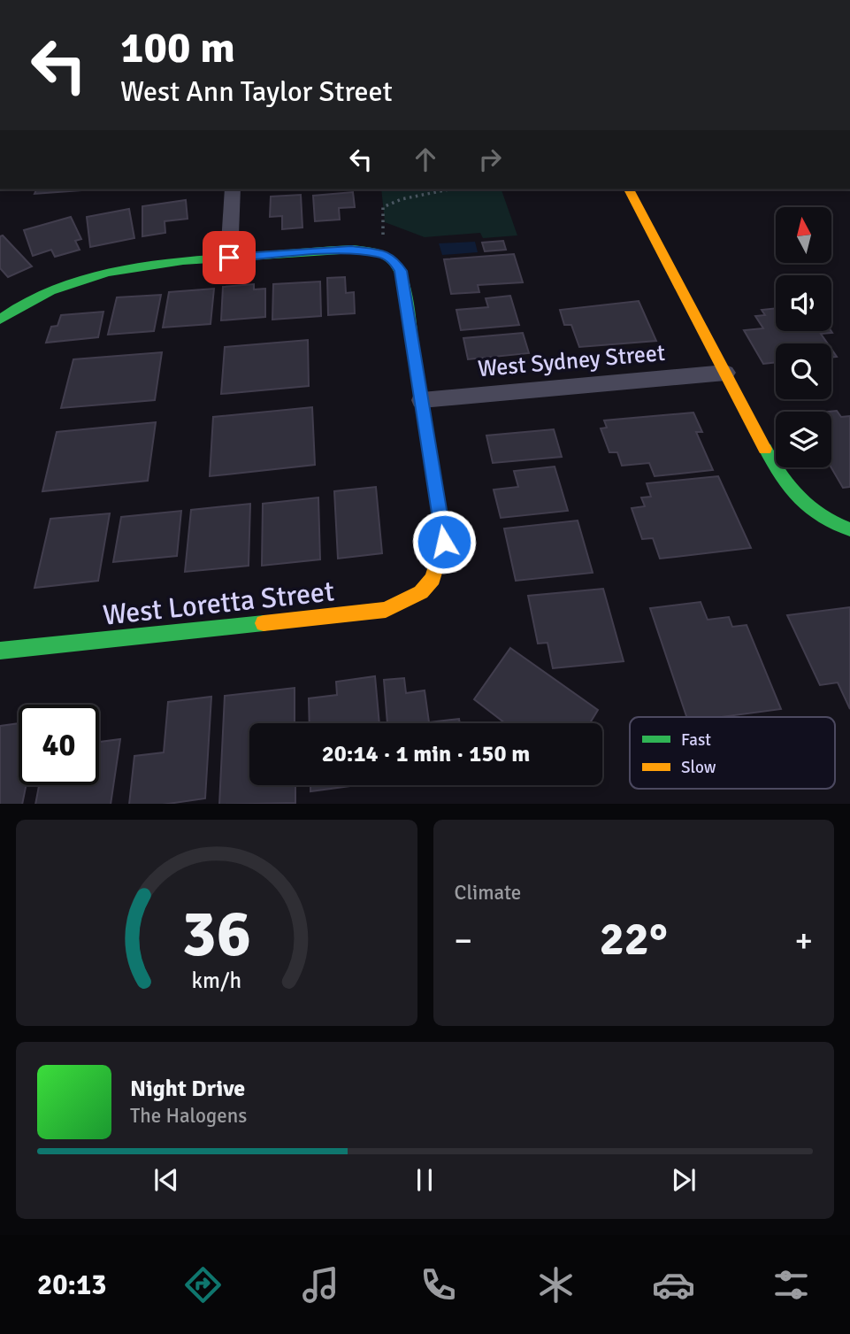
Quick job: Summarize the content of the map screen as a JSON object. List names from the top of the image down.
{
  "streets": {
    "street": ["West Sydney Street", "West Loretta Street"]
  },
  "crossings": [
    ["West Sydney Street", "West Loretta Street"]
  ],
  "legend": ["Fast", "Slow"],
  "north": "top",
  "page": {
    "turn": ["100 m", "West Ann Taylor Street"],
    "limit": "40",
    "trip": "20:14 · 1 min · 150 m",
    "tile": "Climate",
    "heat": ["−", "22°", "+"],
    "song": ["Night Drive", "The Halogens"],
    "tabs": "20:13",
    "gauge": ["36", "km/h"]
  }
}
